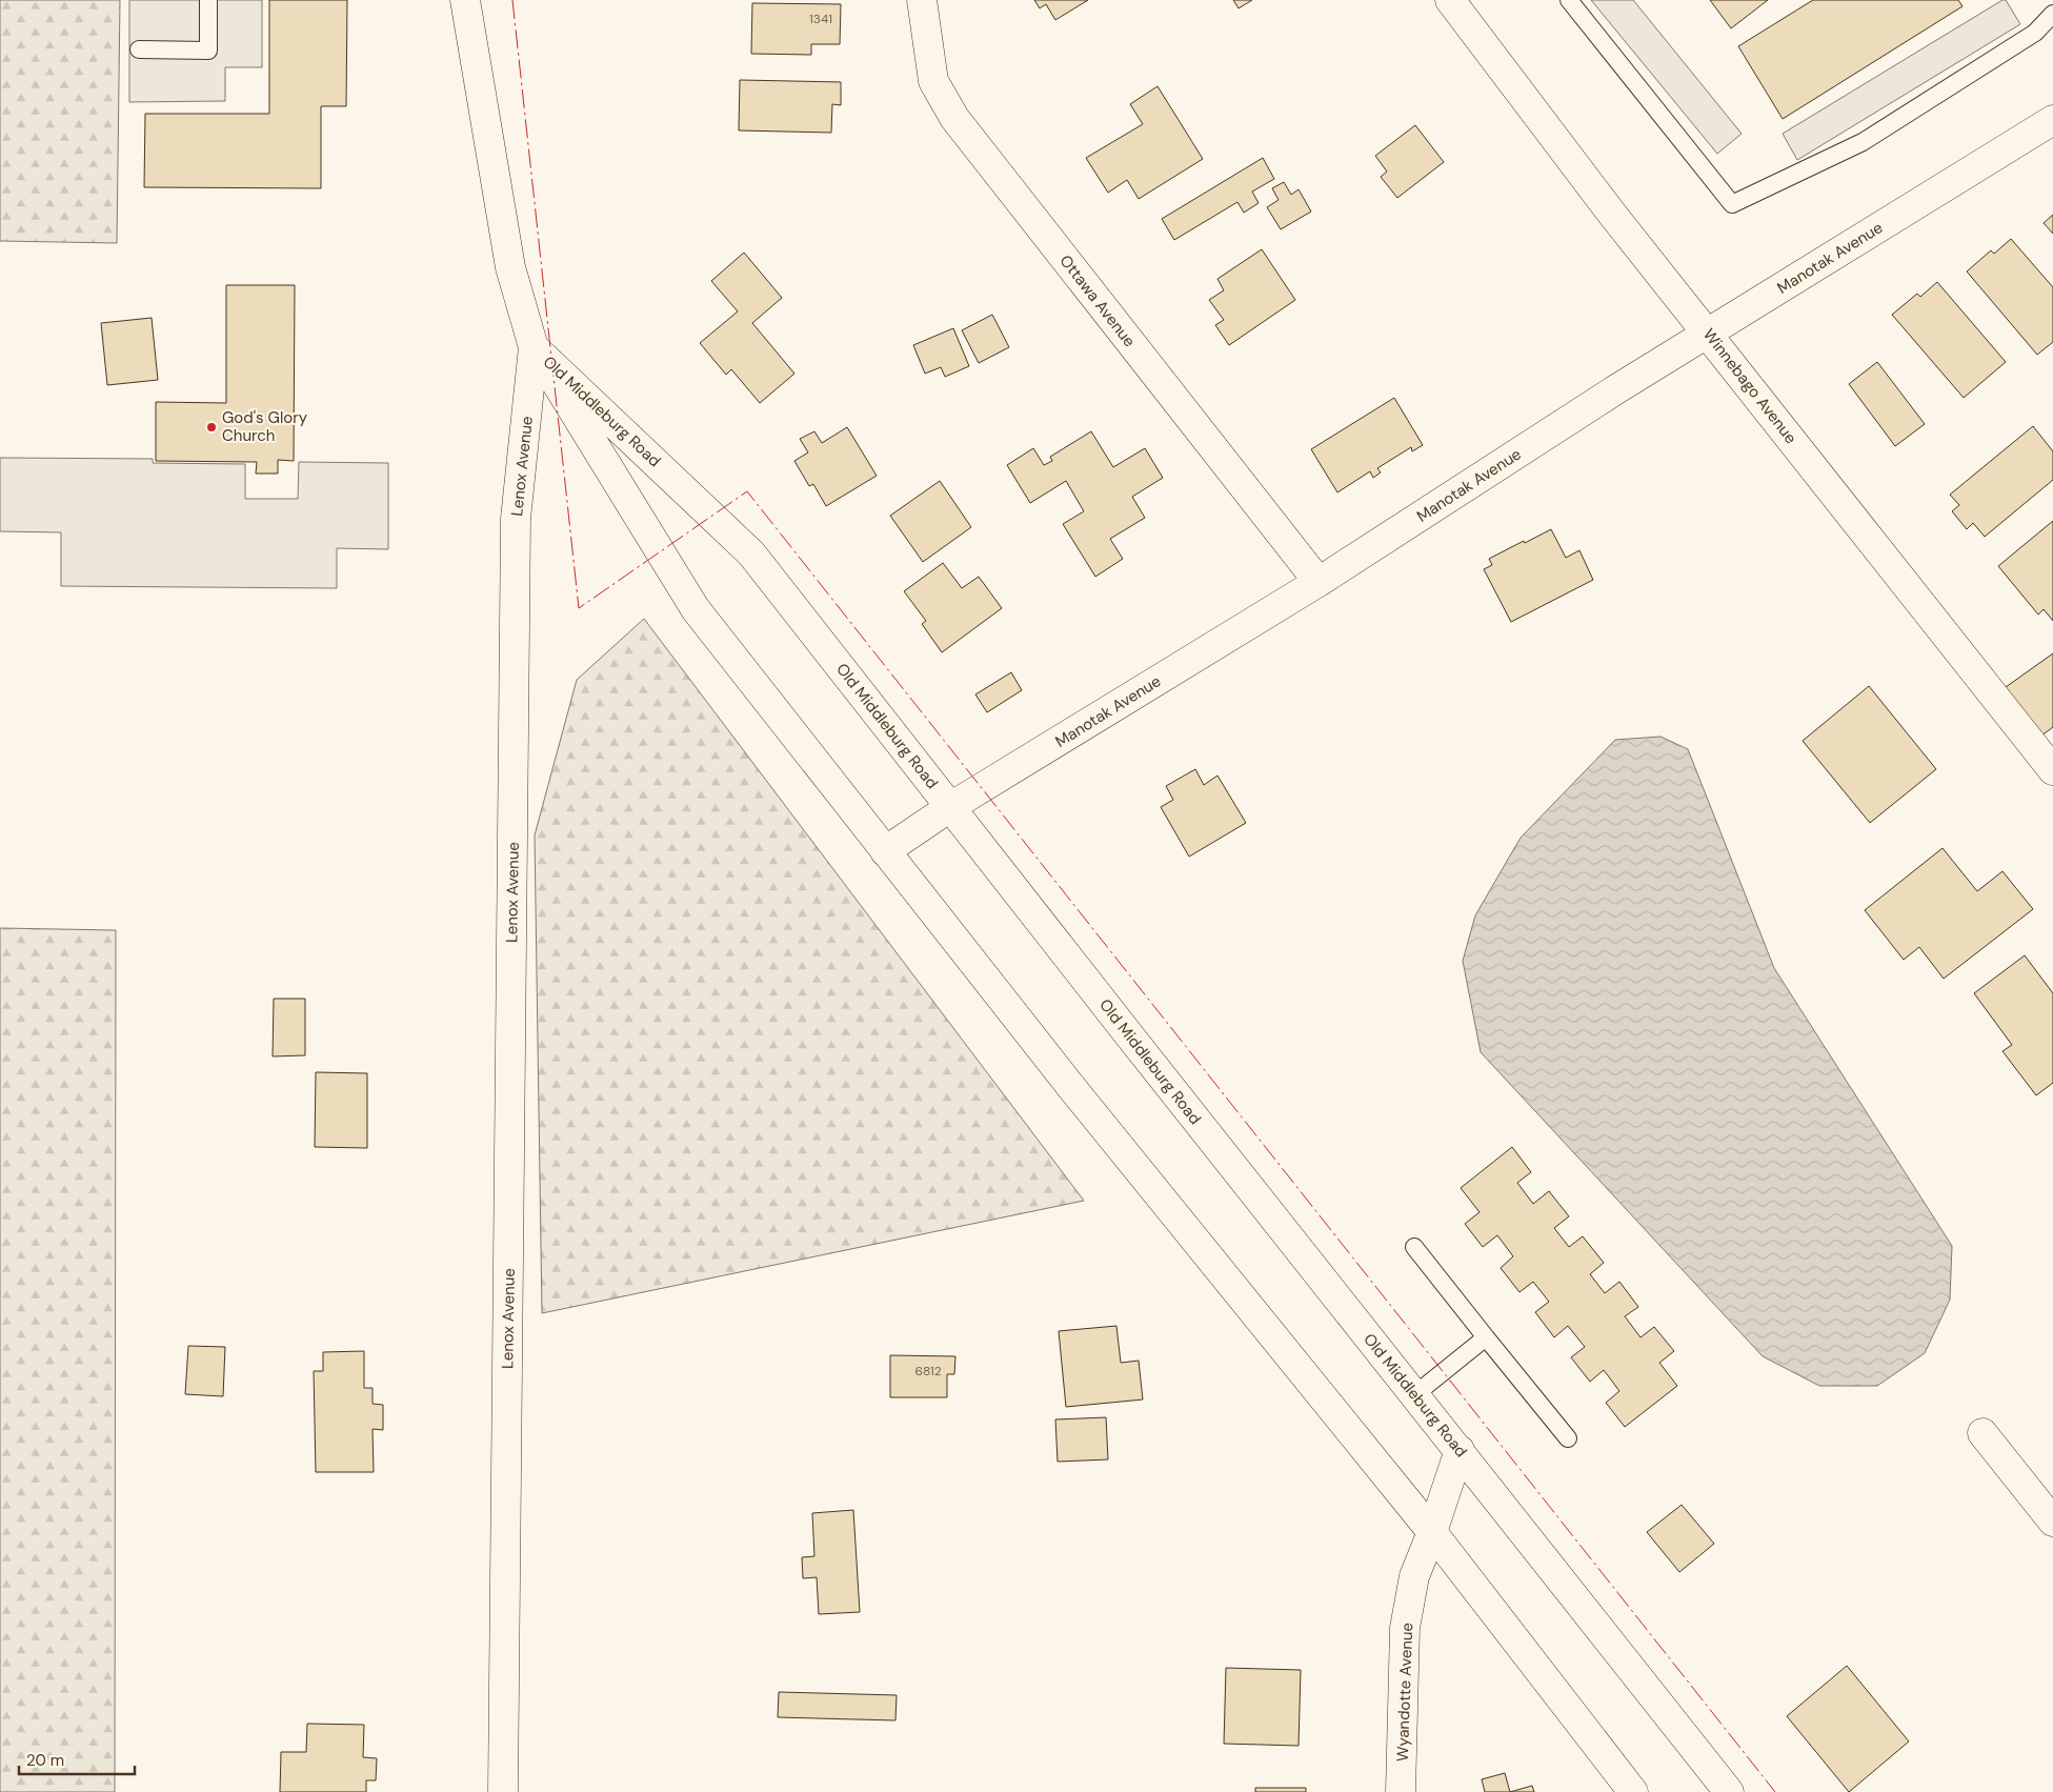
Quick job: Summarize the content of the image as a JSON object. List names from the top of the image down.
{
  "streets": {
    "street": [
      "Manotak Avenue",
      "Ottawa Avenue",
      "Winnebago Avenue",
      "Old Middleburg Road",
      "Lenox Avenue",
      "Wyandotte Avenue"
    ]
  },
  "crossings": [
    ["Manotak Avenue", "Ottawa Avenue"],
    ["Manotak Avenue", "Winnebago Avenue"],
    ["Manotak Avenue", "Old Middleburg Road"],
    ["Old Middleburg Road", "Lenox Avenue"],
    ["Old Middleburg Road", "Wyandotte Avenue"]
  ],
  "places": ["God's Glory Church"],
  "house_numbers": ["1341", "6812"],
  "scale_bar": "20 m"
}
